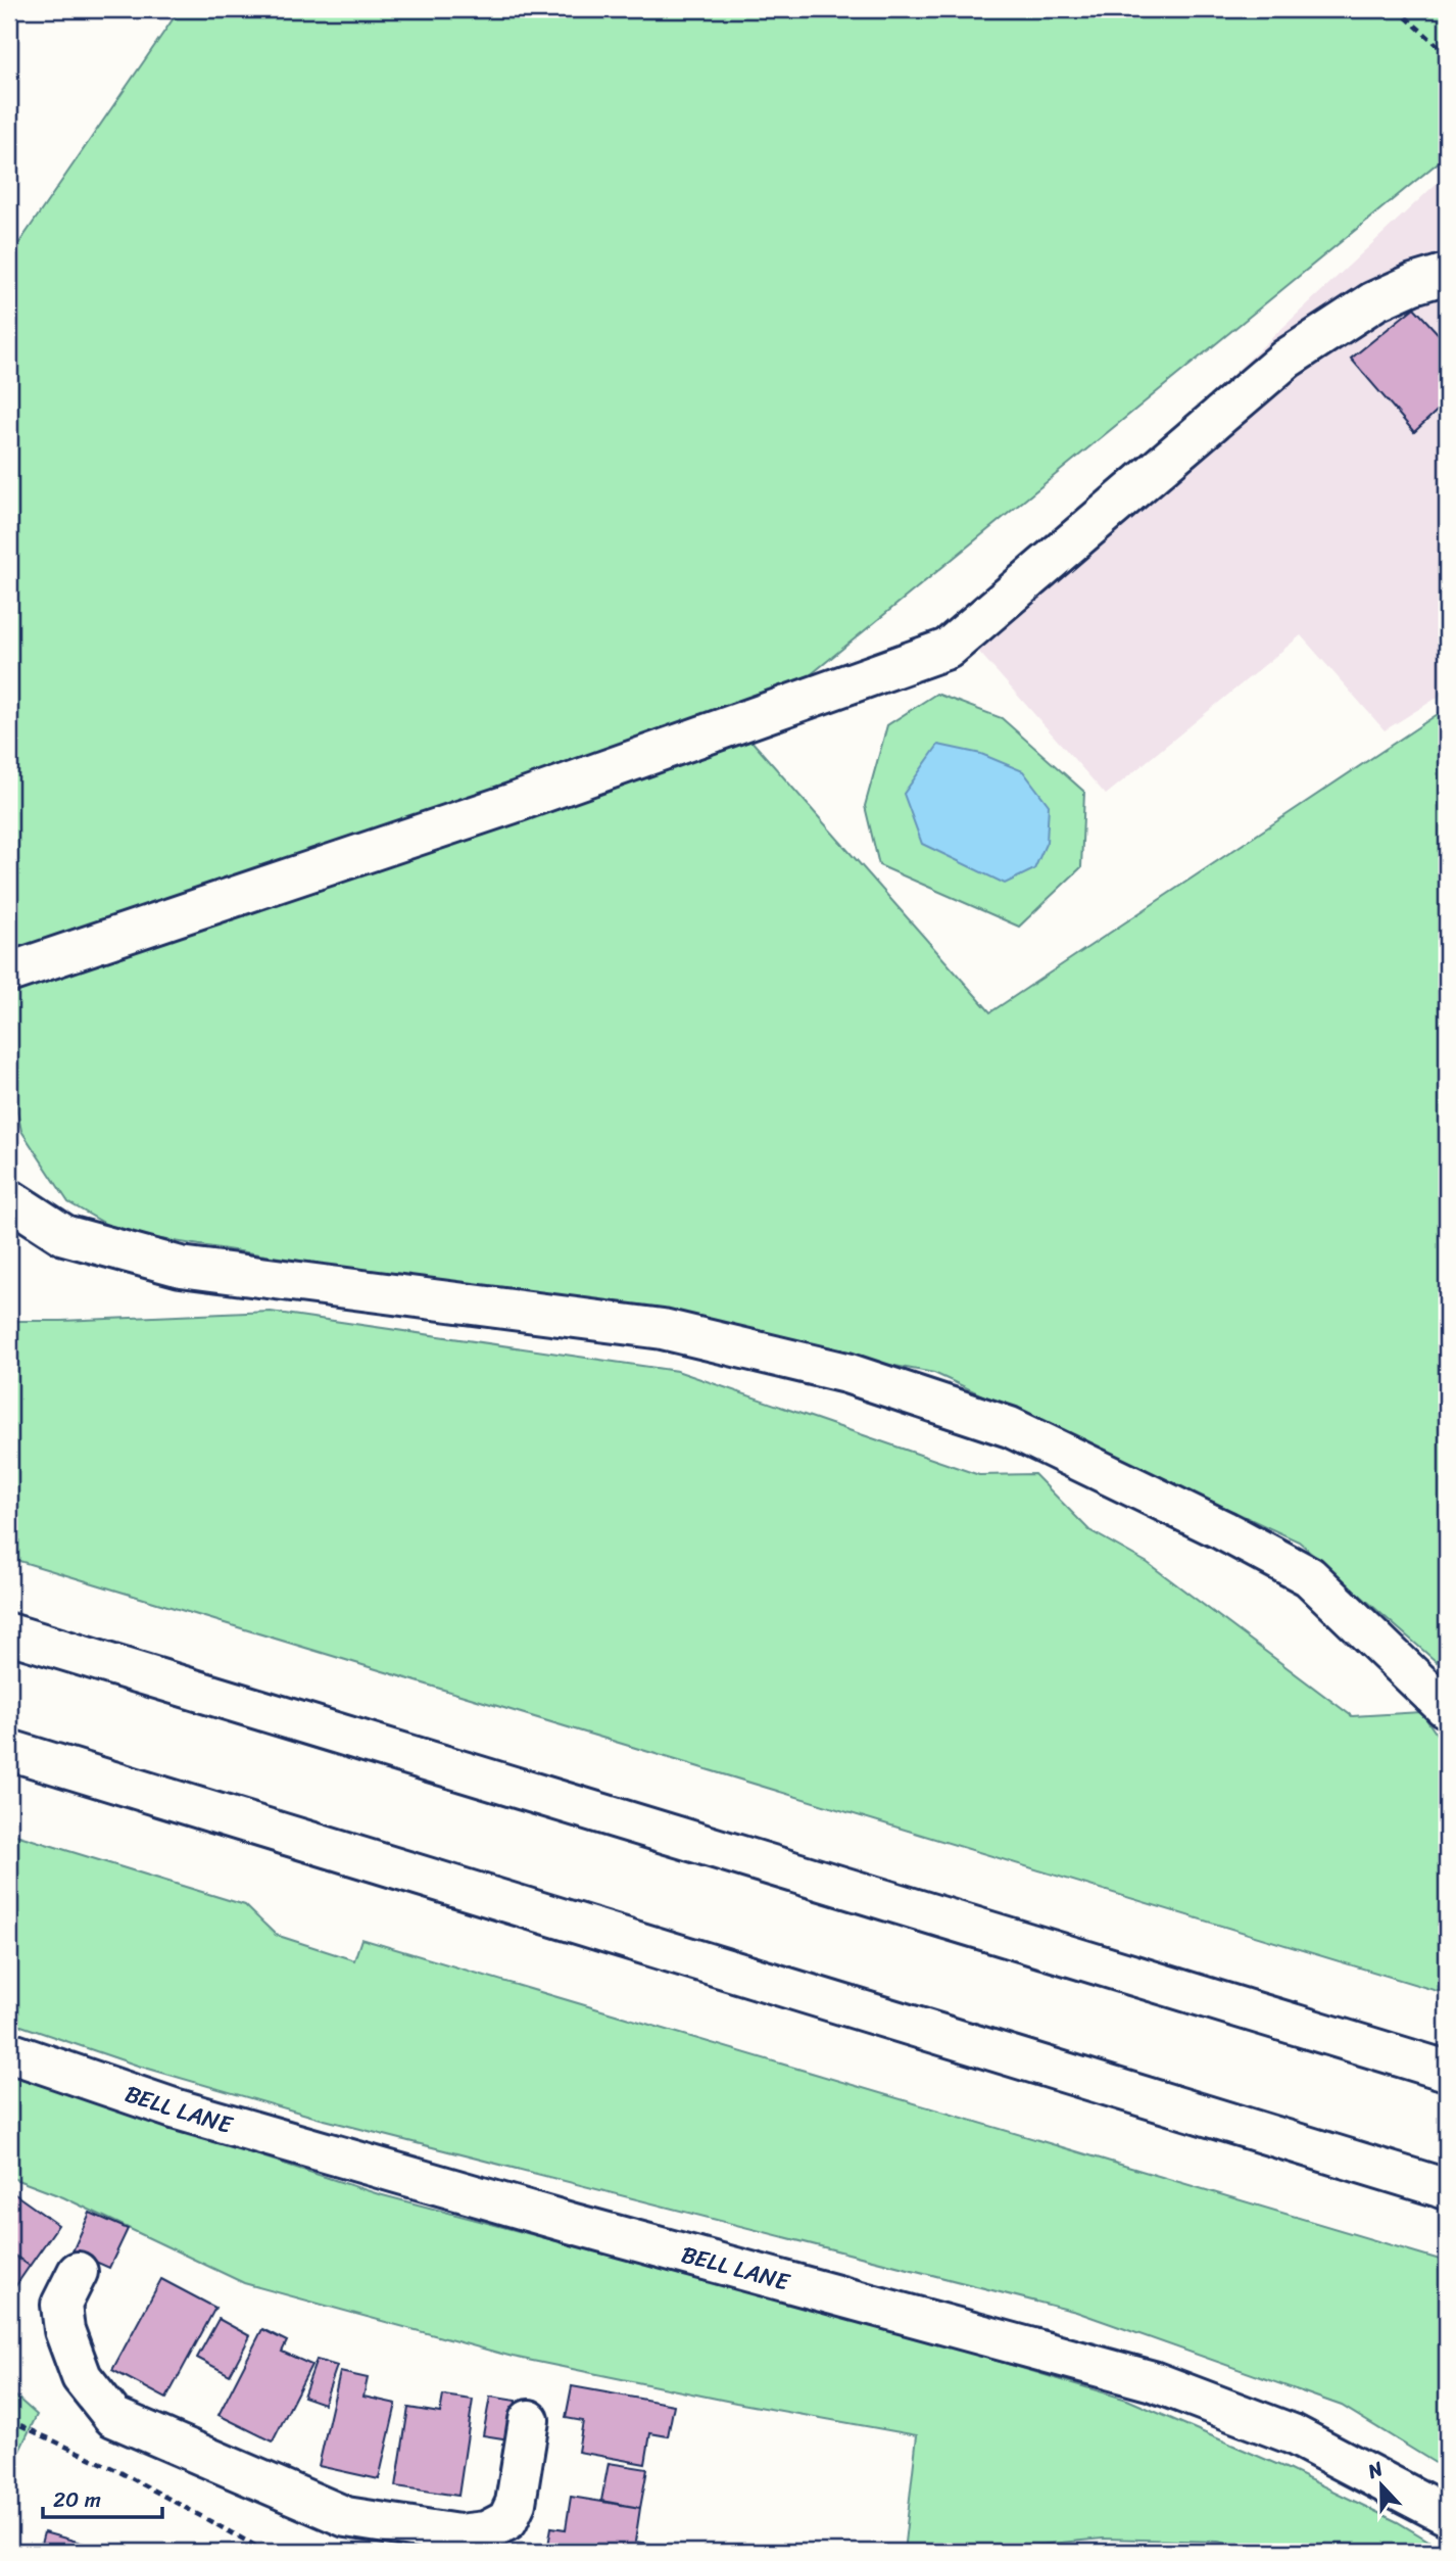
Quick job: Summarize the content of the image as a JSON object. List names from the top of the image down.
{
  "streets": {
    "main road": ["BELL LANE"]
  },
  "scale_bar": "20 m",
  "north": "top"
}
